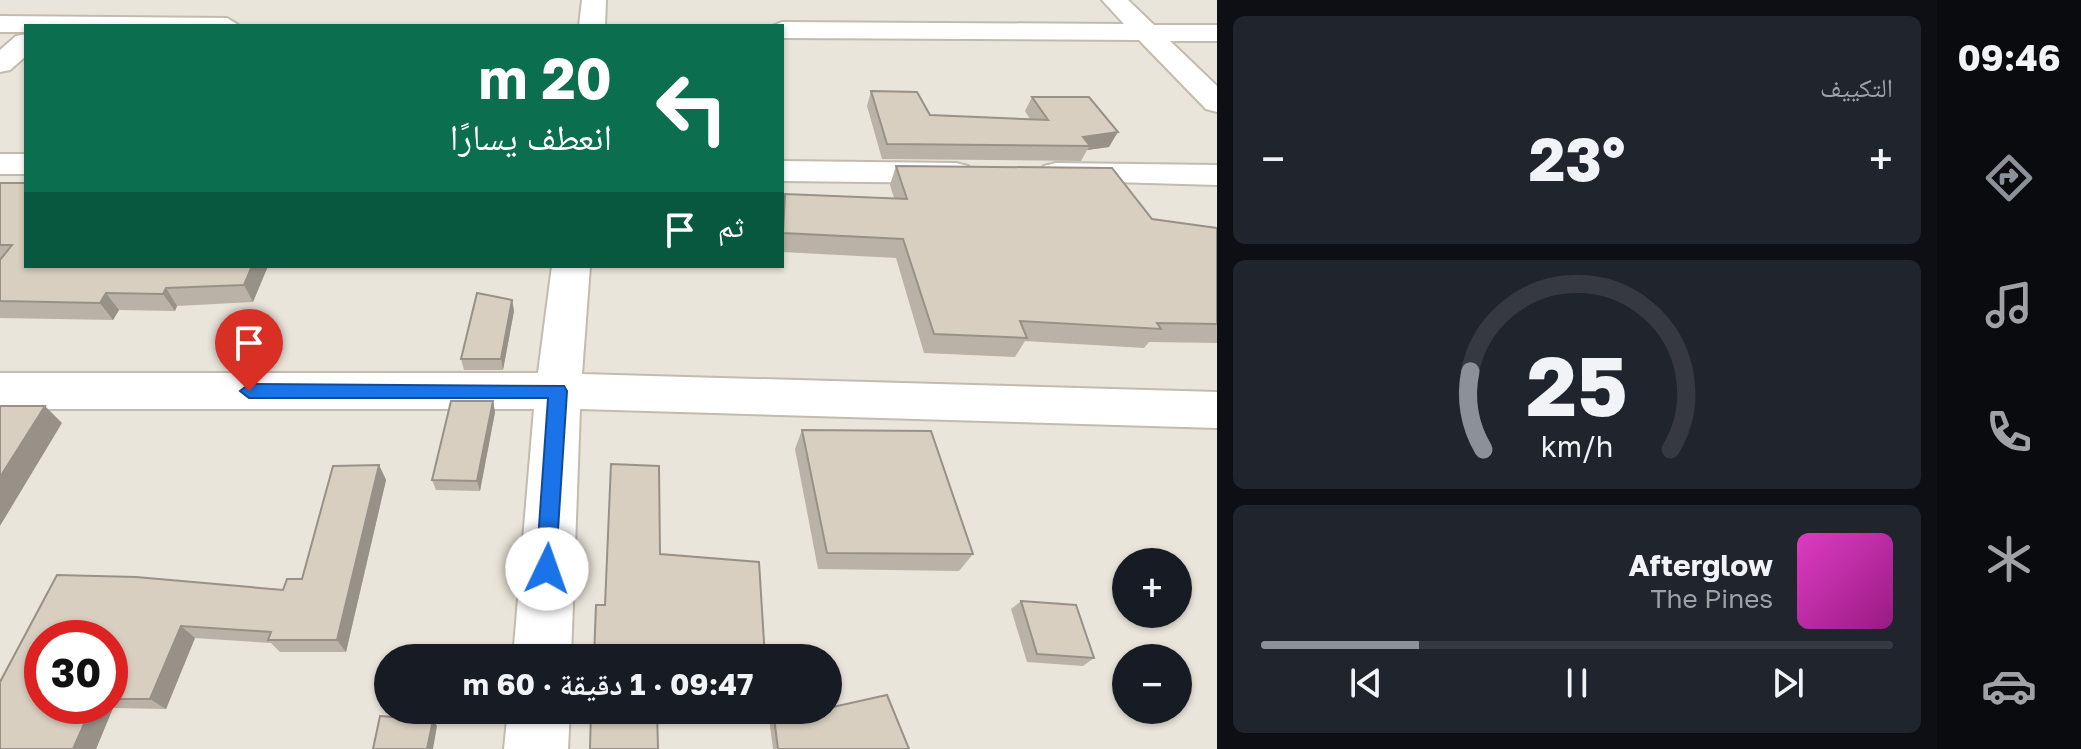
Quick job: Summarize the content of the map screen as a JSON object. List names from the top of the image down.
{
  "page": {
    "tabs": "09:46",
    "tile": "التكييف",
    "turn": ["20 m", "انعطف يسارًا"],
    "heat": ["−", "23°", "+"],
    "then": "ثم",
    "song": ["Afterglow", "The Pines"],
    "map_buttons": ["+", "−"],
    "limit": "30",
    "trip": "09:47 · 1 دقيقة · 60 m",
    "gauge": ["25", "km/h"]
  }
}
